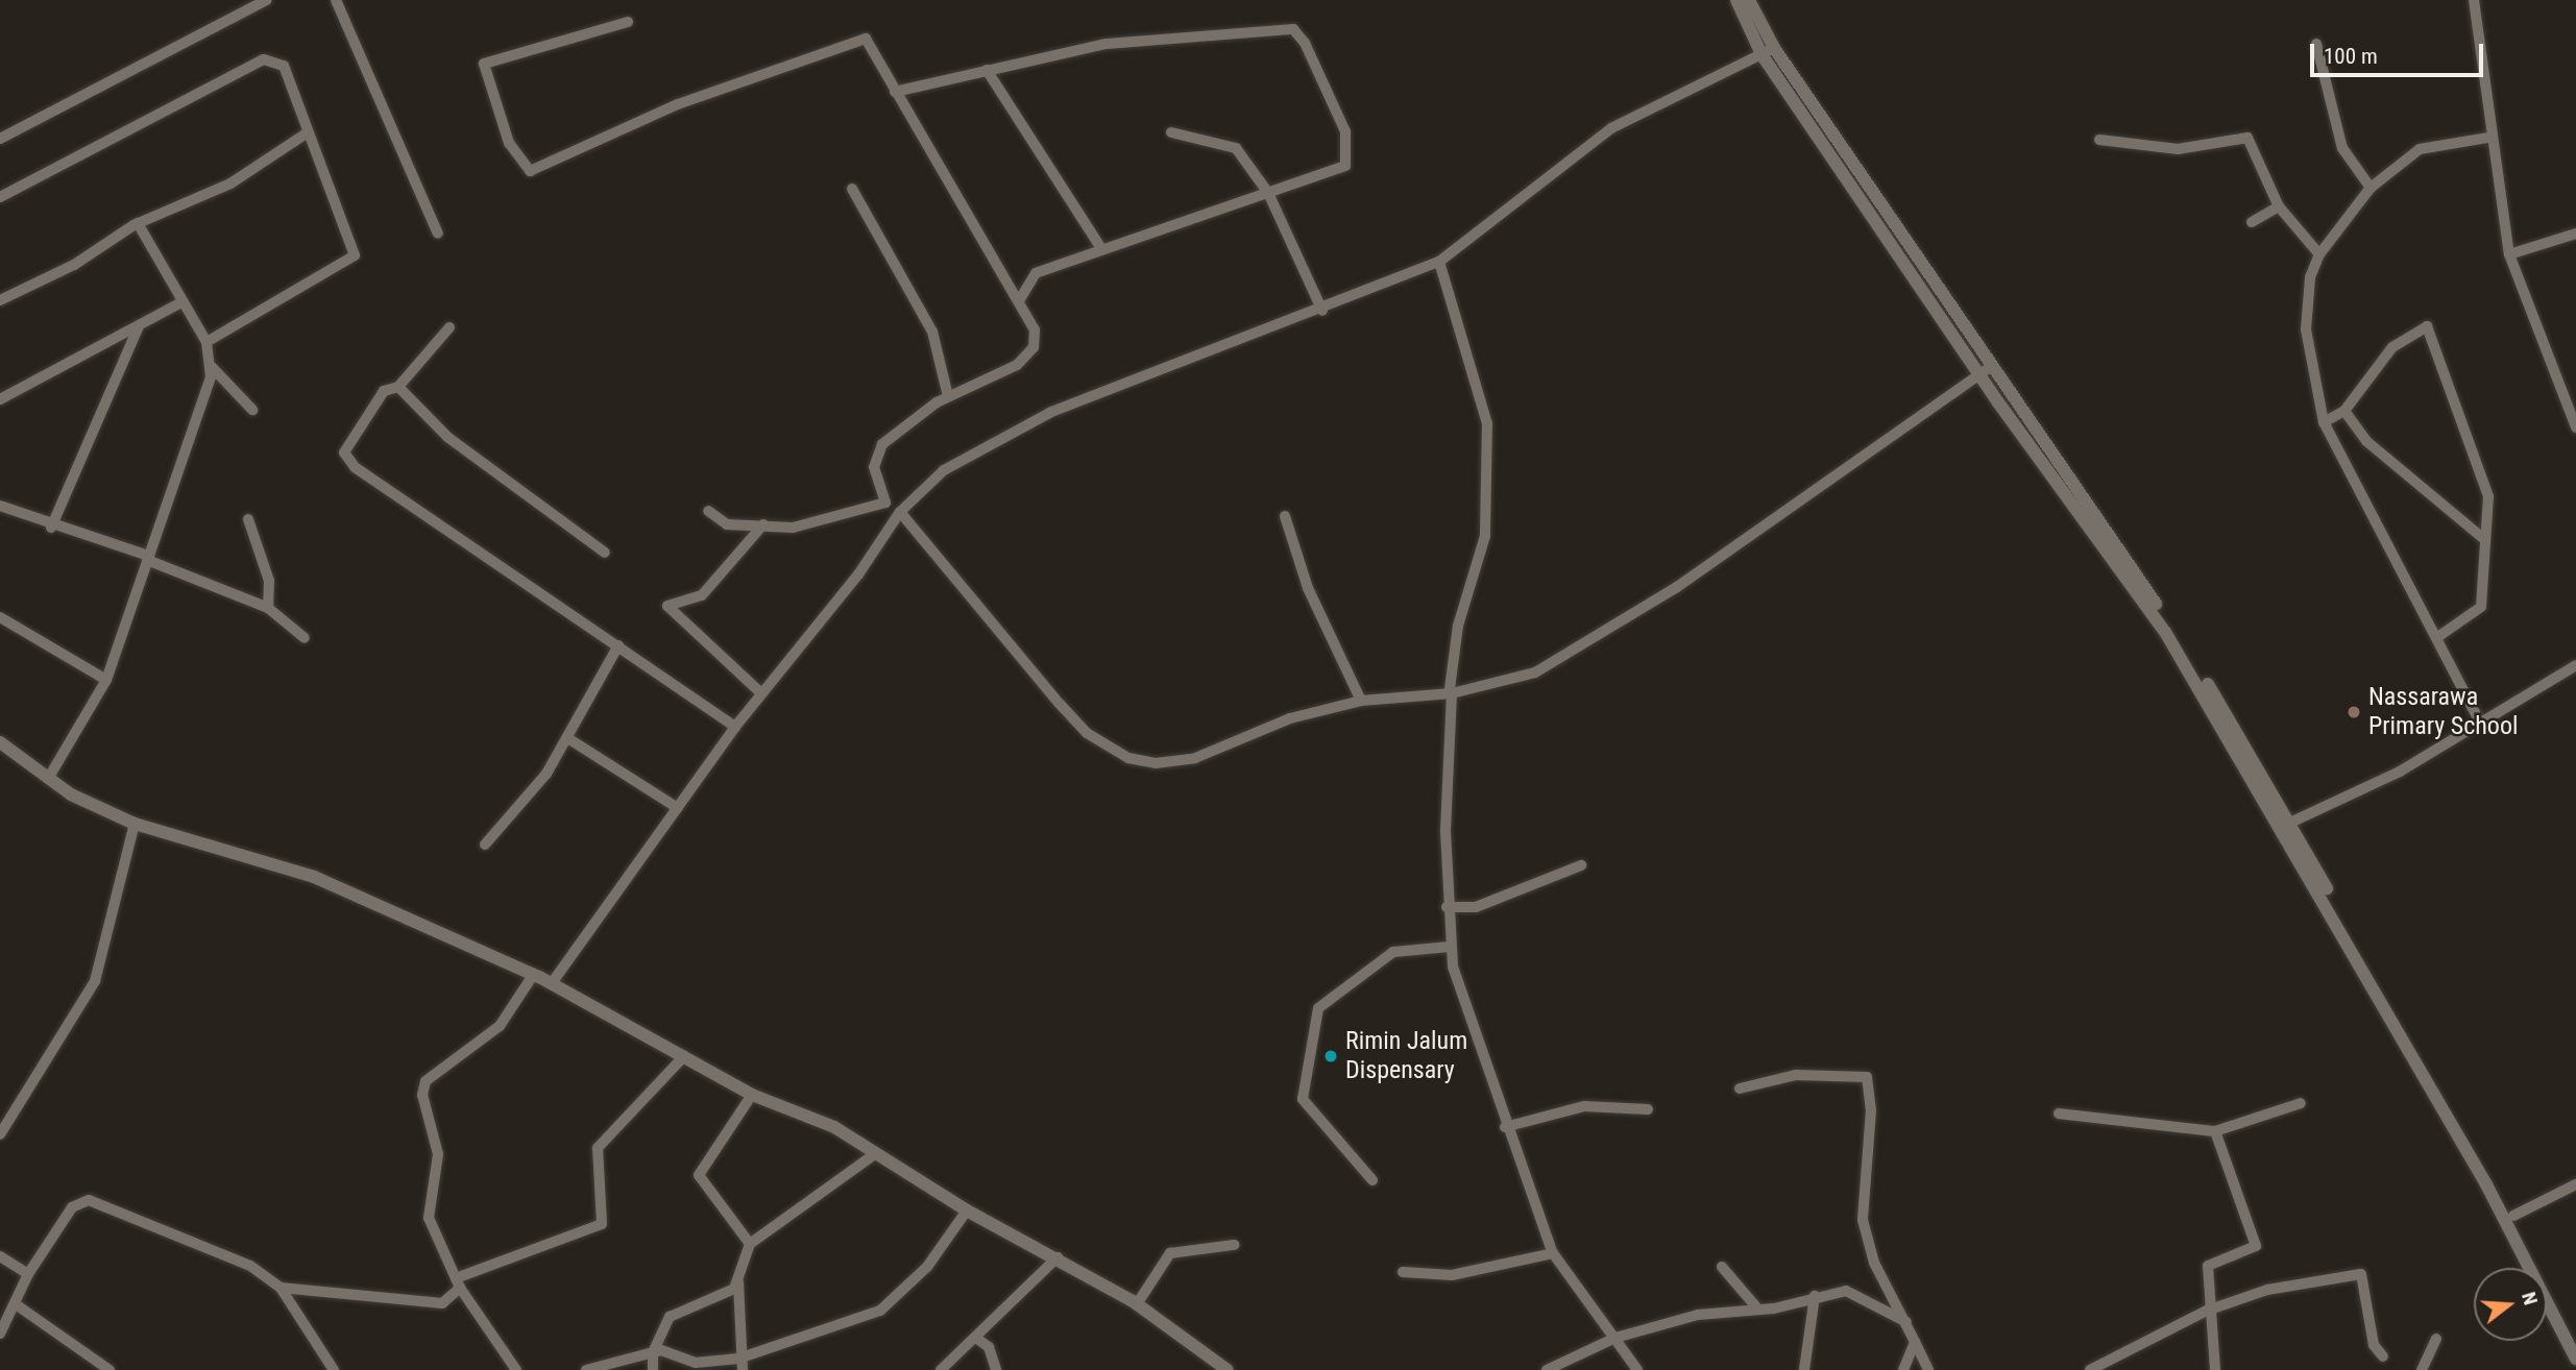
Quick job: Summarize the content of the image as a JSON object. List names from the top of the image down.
{
  "places": ["Nassarawa Primary School", "Rimin Jalum Dispensary"],
  "scale_bar": "100 m",
  "north": "right"
}
